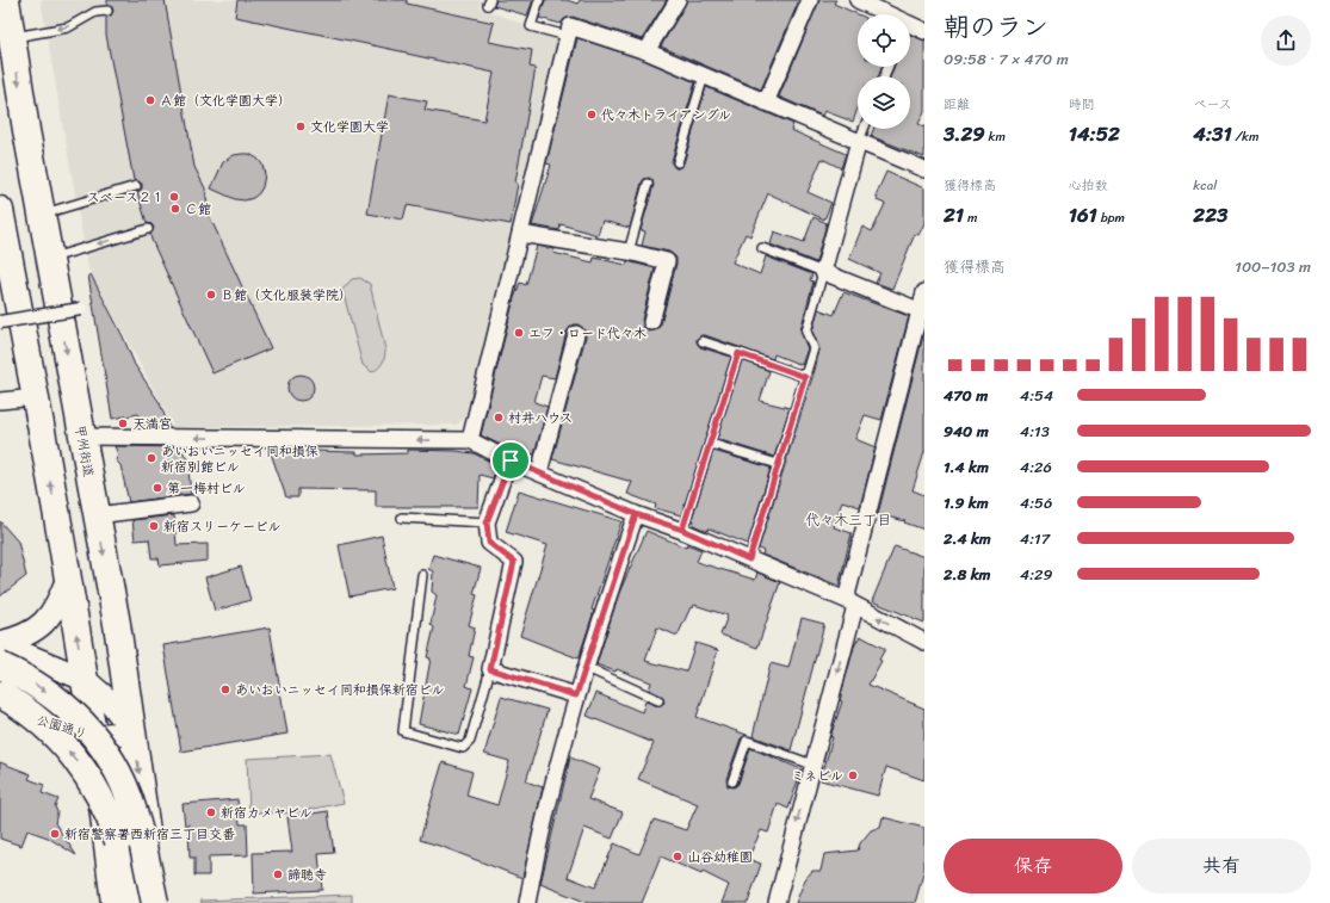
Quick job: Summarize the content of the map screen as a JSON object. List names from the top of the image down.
{
  "streets": {
    "highway": ["甲州街道"],
    "main road": ["公園通り"]
  },
  "crossings": [
    ["甲州街道", "公園通り"]
  ],
  "districts": ["代々木三丁目"],
  "places": [
    "Ａ館（文化学園大学）",
    "代々木トライアングル",
    "文化学園大学",
    "スペース２１",
    "Ｃ館",
    "Ｂ館（文化服装学院）",
    "エフ・ロード代々木",
    "村井ハウス",
    "天満宮",
    "あいおいニッセイ同和損保 新宿別館ビル",
    "第一梅村ビル",
    "新宿スリーケービル",
    "あいおいニッセイ同和損保新宿ビル",
    "ミネビル",
    "新宿カメヤビル",
    "新宿警察署西新宿三丁目交番",
    "山谷幼稚園",
    "諦聴寺"
  ],
  "page": {
    "heading": ["朝のラン", "09:58 · 7 × 470 m"],
    "stats": [
      ["距離", "3.29 km"],
      ["時間", "14:52"],
      ["ペース", "4:31 /km"],
      ["獲得標高", "21 m"],
      ["心拍数", "161 bpm"],
      ["kcal", "223"]
    ],
    "chart": ["獲得標高", "100–103 m"],
    "list": [
      {
        "name": "470 m",
        "note": "4:54"
      },
      {
        "name": "940 m",
        "note": "4:13"
      },
      {
        "name": "1.4 km",
        "note": "4:26"
      },
      {
        "name": "1.9 km",
        "note": "4:56"
      },
      {
        "name": "2.4 km",
        "note": "4:17"
      },
      {
        "name": "2.8 km",
        "note": "4:29"
      }
    ],
    "buttons": ["保存", "共有"]
  }
}
